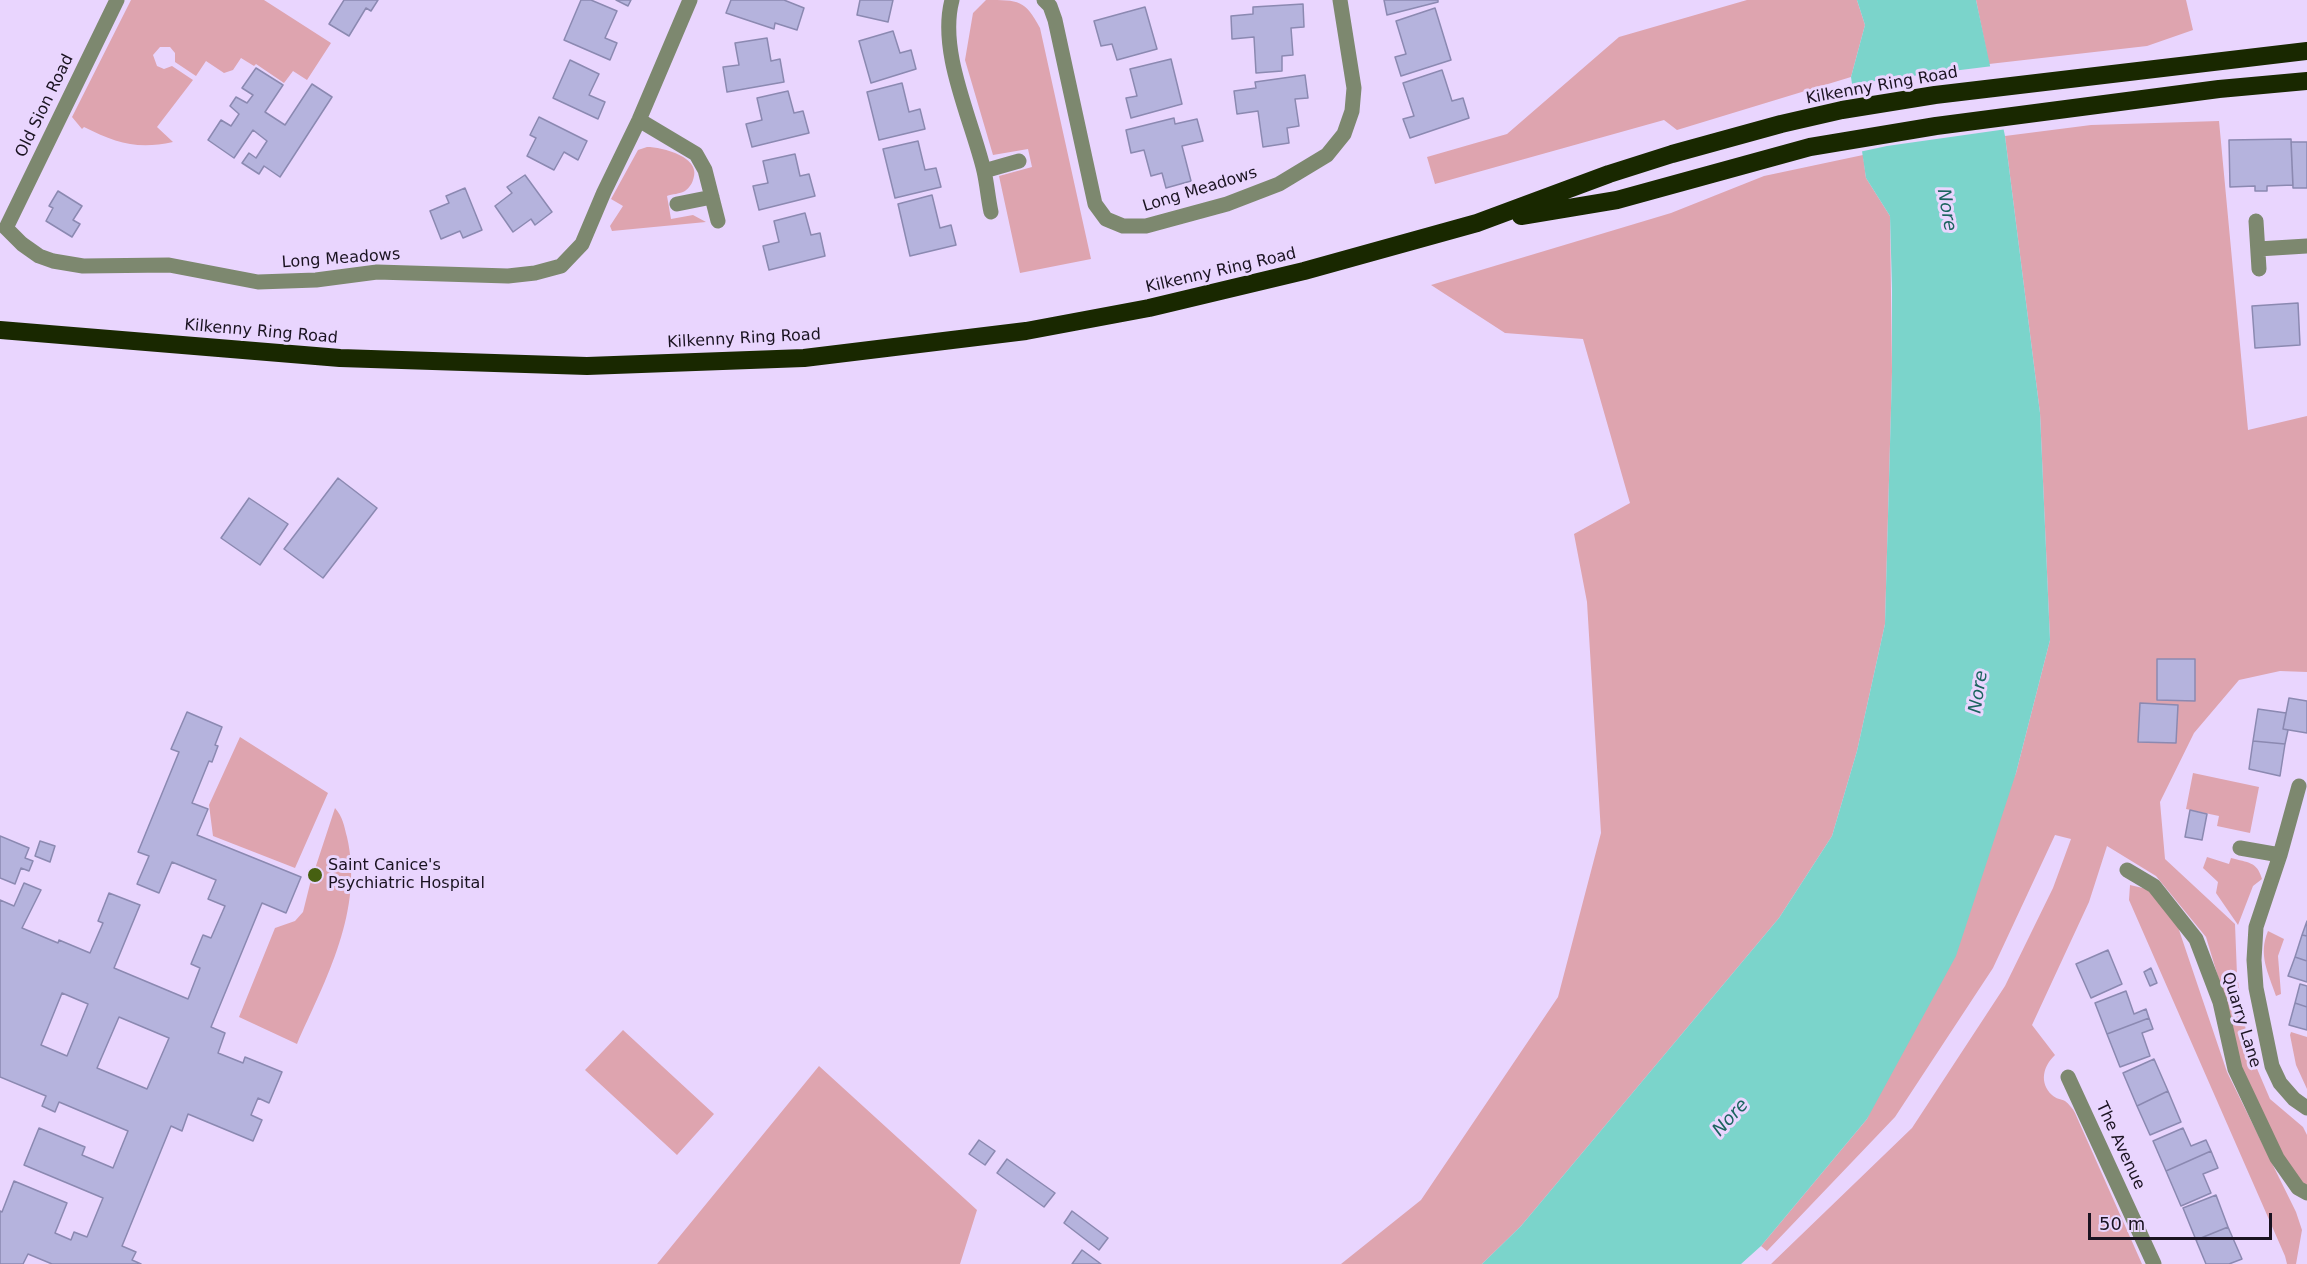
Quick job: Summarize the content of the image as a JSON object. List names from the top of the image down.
{
  "streets": {
    "highway": ["Kilkenny Ring Road"],
    "street": [
      "Old Sion Road",
      "Long Meadows",
      "Quarry Lane",
      "The Avenue"
    ]
  },
  "crossings": [
    ["Old Sion Road", "Long Meadows"]
  ],
  "water": ["Nore"],
  "places": ["Saint Canice's Psychiatric Hospital"],
  "scale_bar": "50 m"
}
